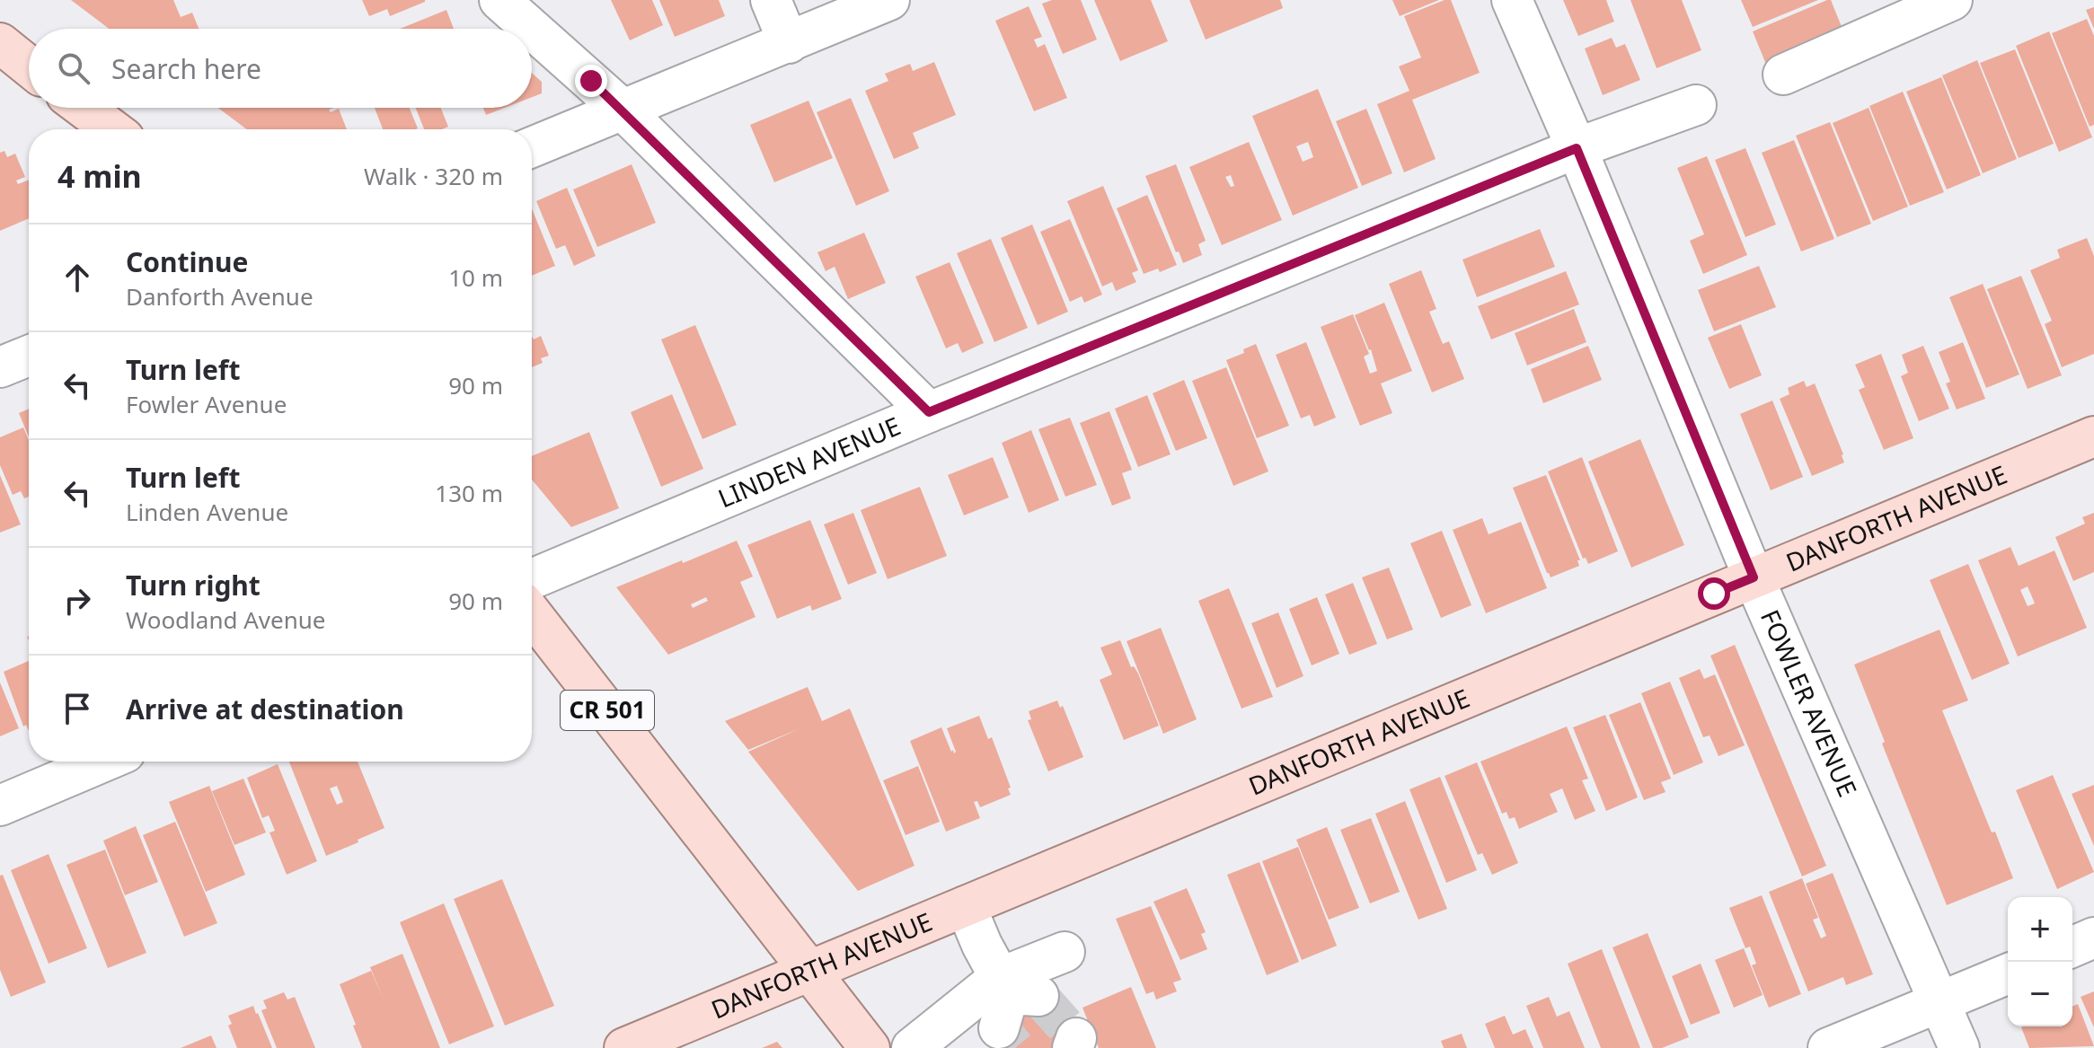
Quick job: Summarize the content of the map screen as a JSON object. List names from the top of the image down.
{
  "streets": {
    "main road": ["DANFORTH AVENUE", "CR 501"],
    "street": ["LINDEN AVENUE", "FOWLER AVENUE"]
  },
  "crossings": [
    ["LINDEN AVENUE", "FOWLER AVENUE"],
    ["DANFORTH AVENUE", "FOWLER AVENUE"],
    ["DANFORTH AVENUE", "CR 501"]
  ],
  "page": {
    "search": "Search here",
    "heading": ["4 min", "Walk · 320 m"],
    "list": [
      ["Continue", "Danforth Avenue", "10 m"],
      ["Turn left", "Fowler Avenue", "90 m"],
      ["Turn left", "Linden Avenue", "130 m"],
      ["Turn right", "Woodland Avenue", "90 m"],
      "Arrive at destination"
    ],
    "map_buttons": ["+", "−"]
  }
}
